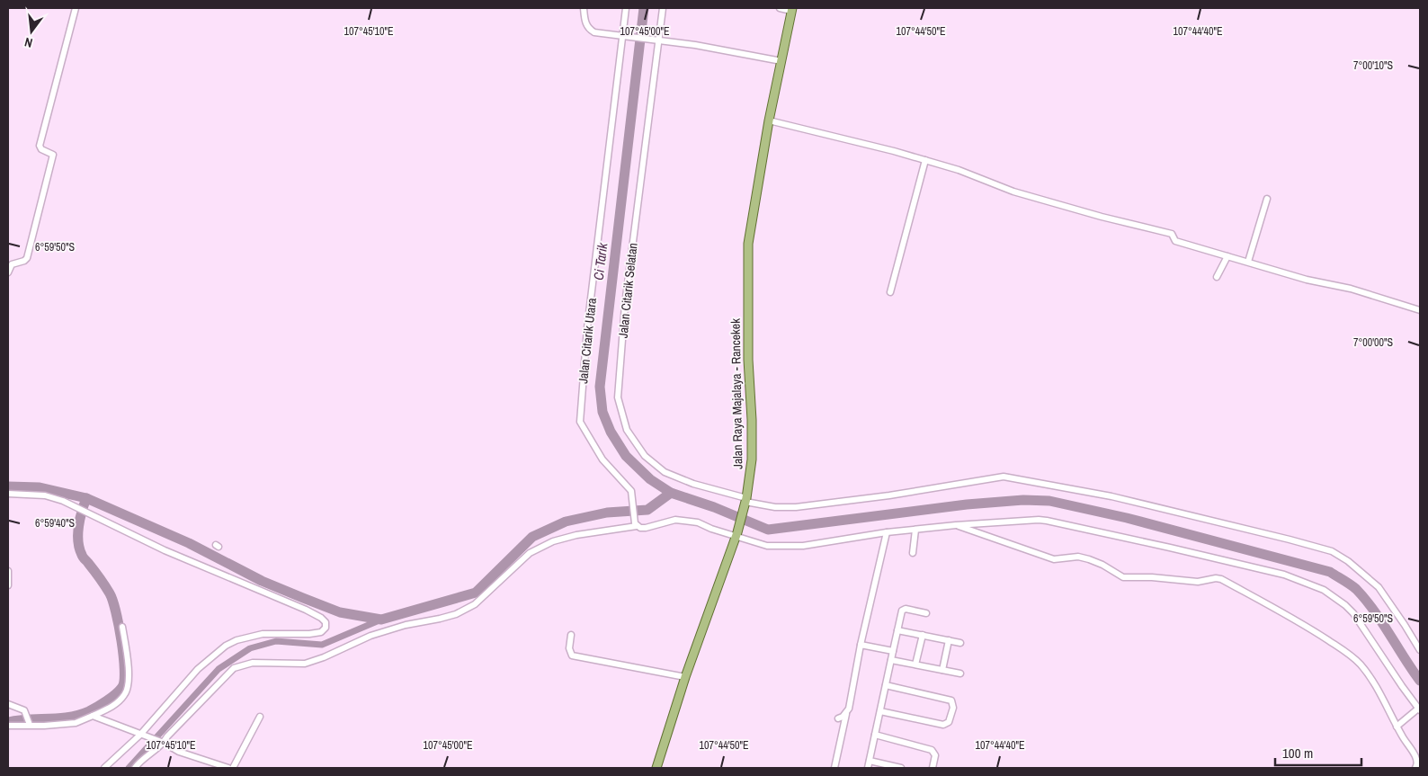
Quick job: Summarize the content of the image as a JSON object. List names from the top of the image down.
{
  "streets": {
    "main road": ["Jalan Raya Majalaya - Rancekek"],
    "street": ["Jalan Citarik Selatan", "Jalan Citarik Utara"]
  },
  "crossings": [
    ["Jalan Citarik Selatan", "Jalan Raya Majalaya - Rancekek"]
  ],
  "water": ["Ci Tarik"],
  "scale_bar": "100 m",
  "north": "bottom",
  "coordinates": [
    "107°45'10\"E",
    "107°45'00\"E",
    "107°44'50\"E",
    "107°44'40\"E",
    "7°00'10\"S",
    "6°59'50\"S",
    "7°00'00\"S",
    "6°59'40\"S"
  ]
}
